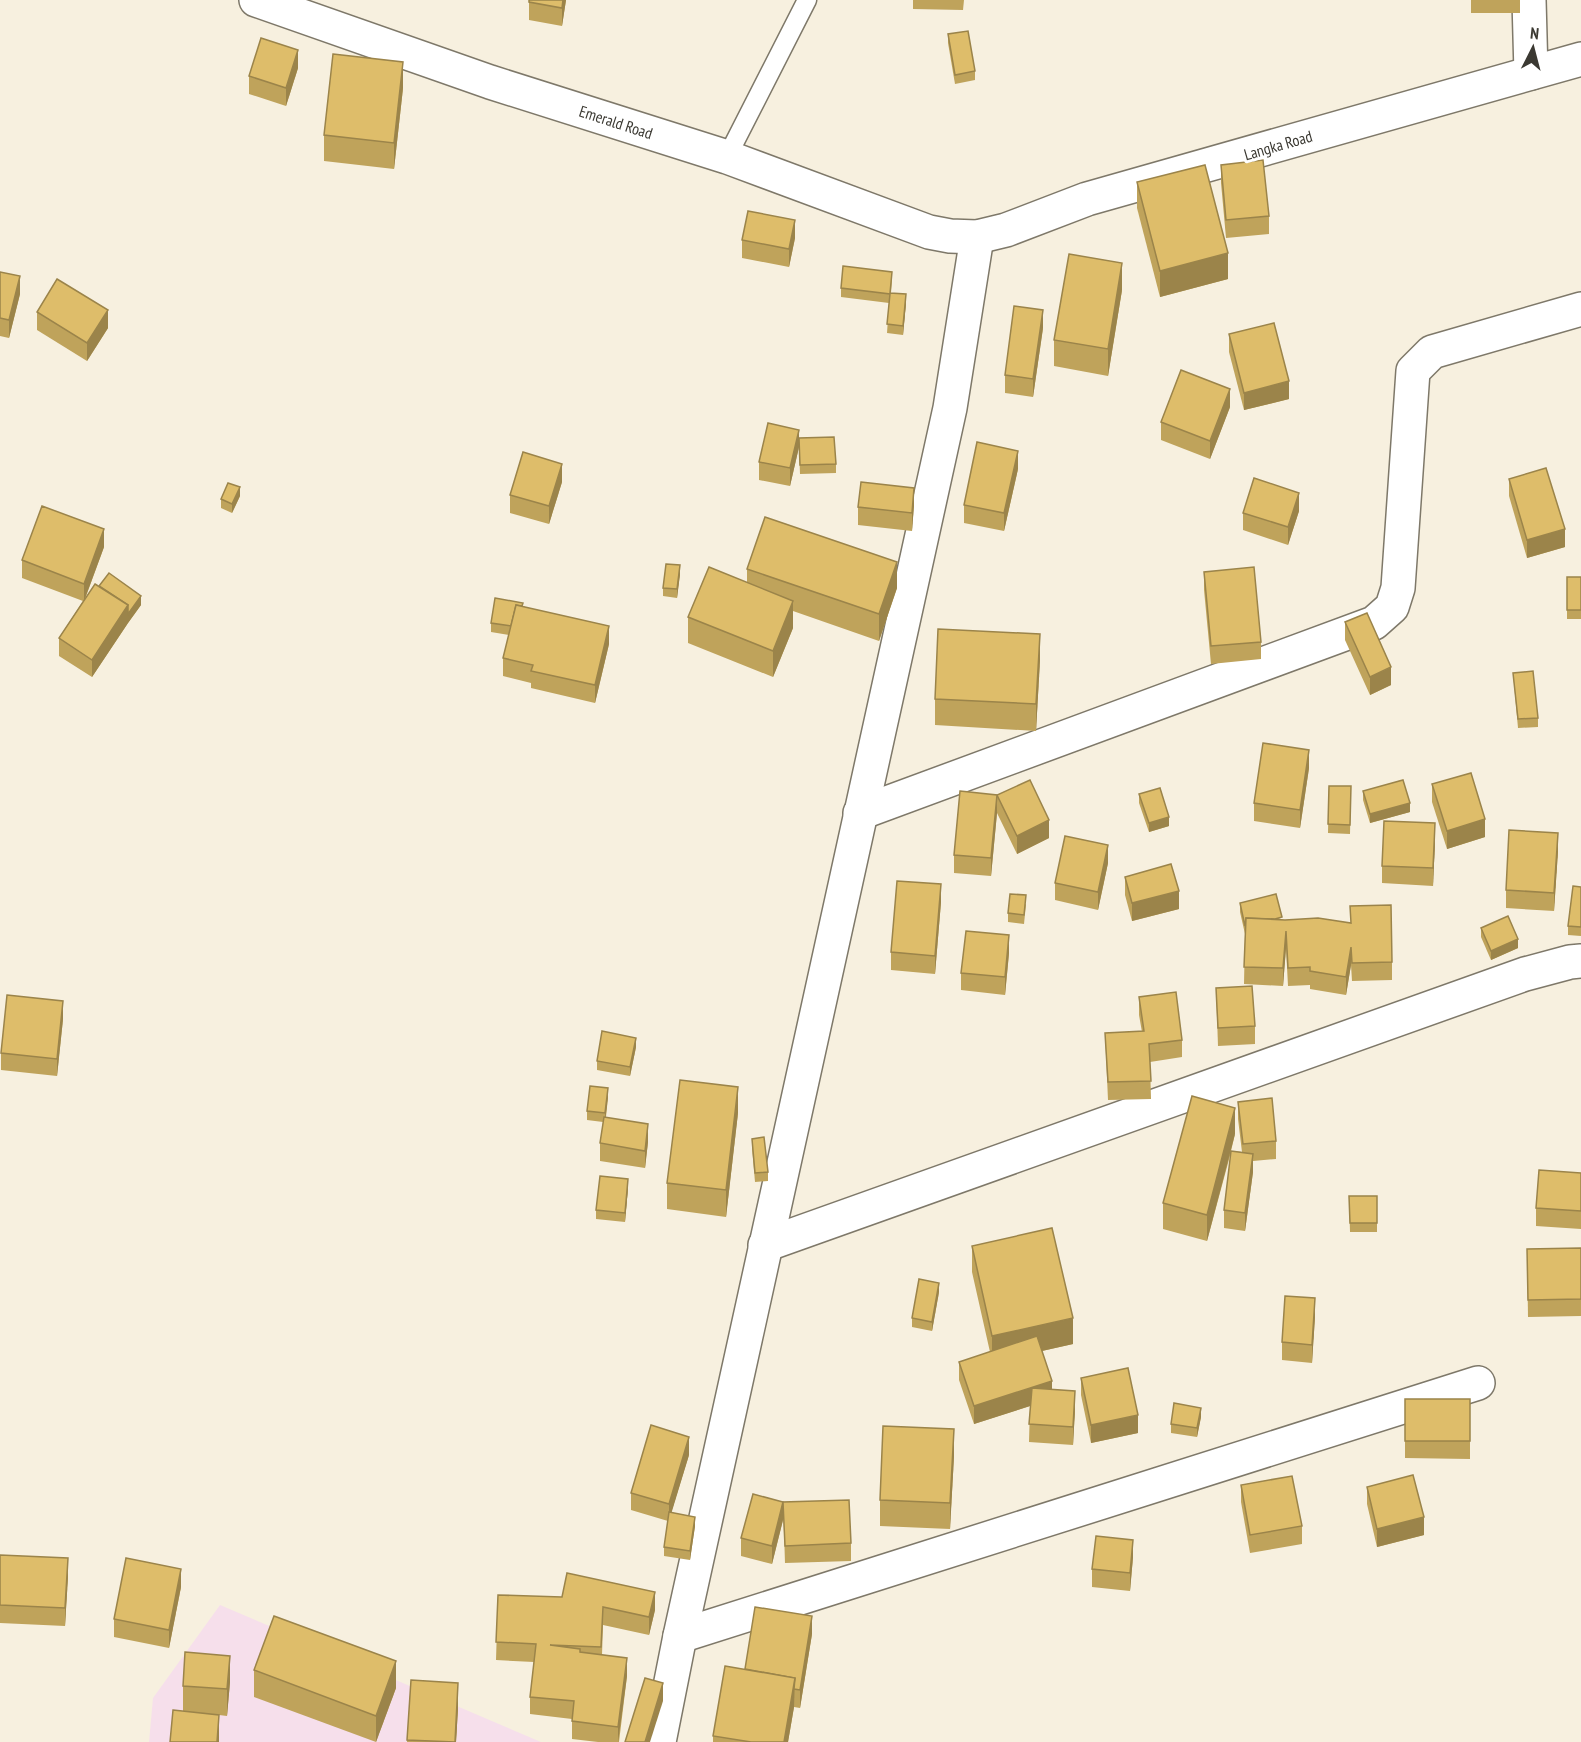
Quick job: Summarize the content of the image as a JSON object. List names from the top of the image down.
{
  "streets": {
    "street": ["Emerald Road", "Langka Road"]
  },
  "crossings": [
    ["Emerald Road", "Langka Road"]
  ],
  "north": "top"
}
